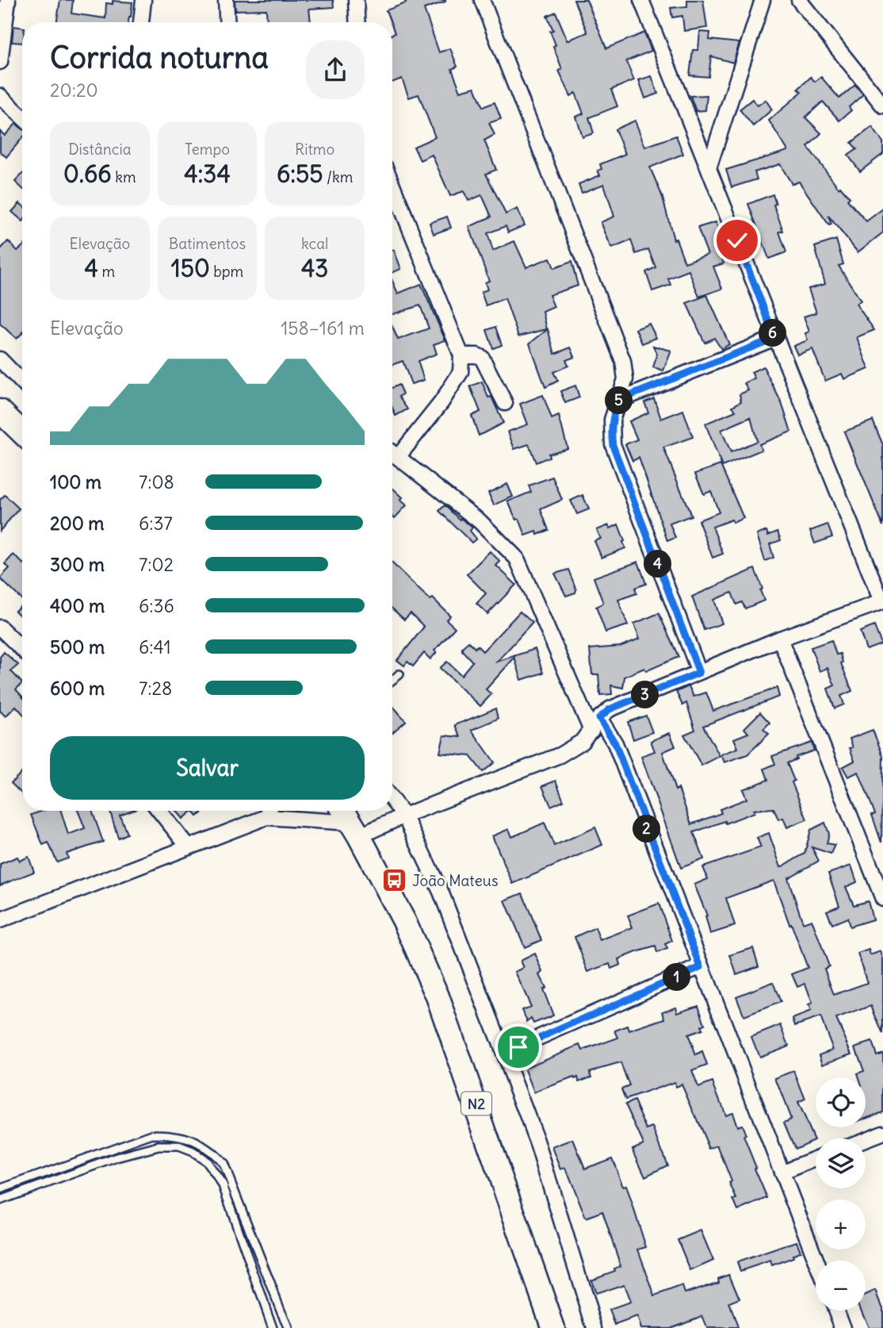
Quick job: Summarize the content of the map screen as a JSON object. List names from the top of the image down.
{
  "streets": {
    "main road": ["N2"]
  },
  "places": {
    "bus stop": ["João Mateus"]
  },
  "page": {
    "heading": ["Corrida noturna", "20:20"],
    "stats": [
      ["Distância", "0.66 km"],
      ["Tempo", "4:34"],
      ["Ritmo", "6:55 /km"],
      ["Elevação", "4 m"],
      ["Batimentos", "150 bpm"],
      ["kcal", "43"]
    ],
    "chart": ["Elevação", "158–161 m"],
    "pins": [
      "6",
      "5",
      "4",
      "3",
      "2",
      "1"
    ],
    "list": [
      {
        "name": "100 m",
        "note": "7:08"
      },
      {
        "name": "200 m",
        "note": "6:37"
      },
      {
        "name": "300 m",
        "note": "7:02"
      },
      {
        "name": "400 m",
        "note": "6:36"
      },
      {
        "name": "500 m",
        "note": "6:41"
      },
      {
        "name": "600 m",
        "note": "7:28"
      }
    ],
    "buttons": "Salvar",
    "map_buttons": ["+", "−"]
  }
}
